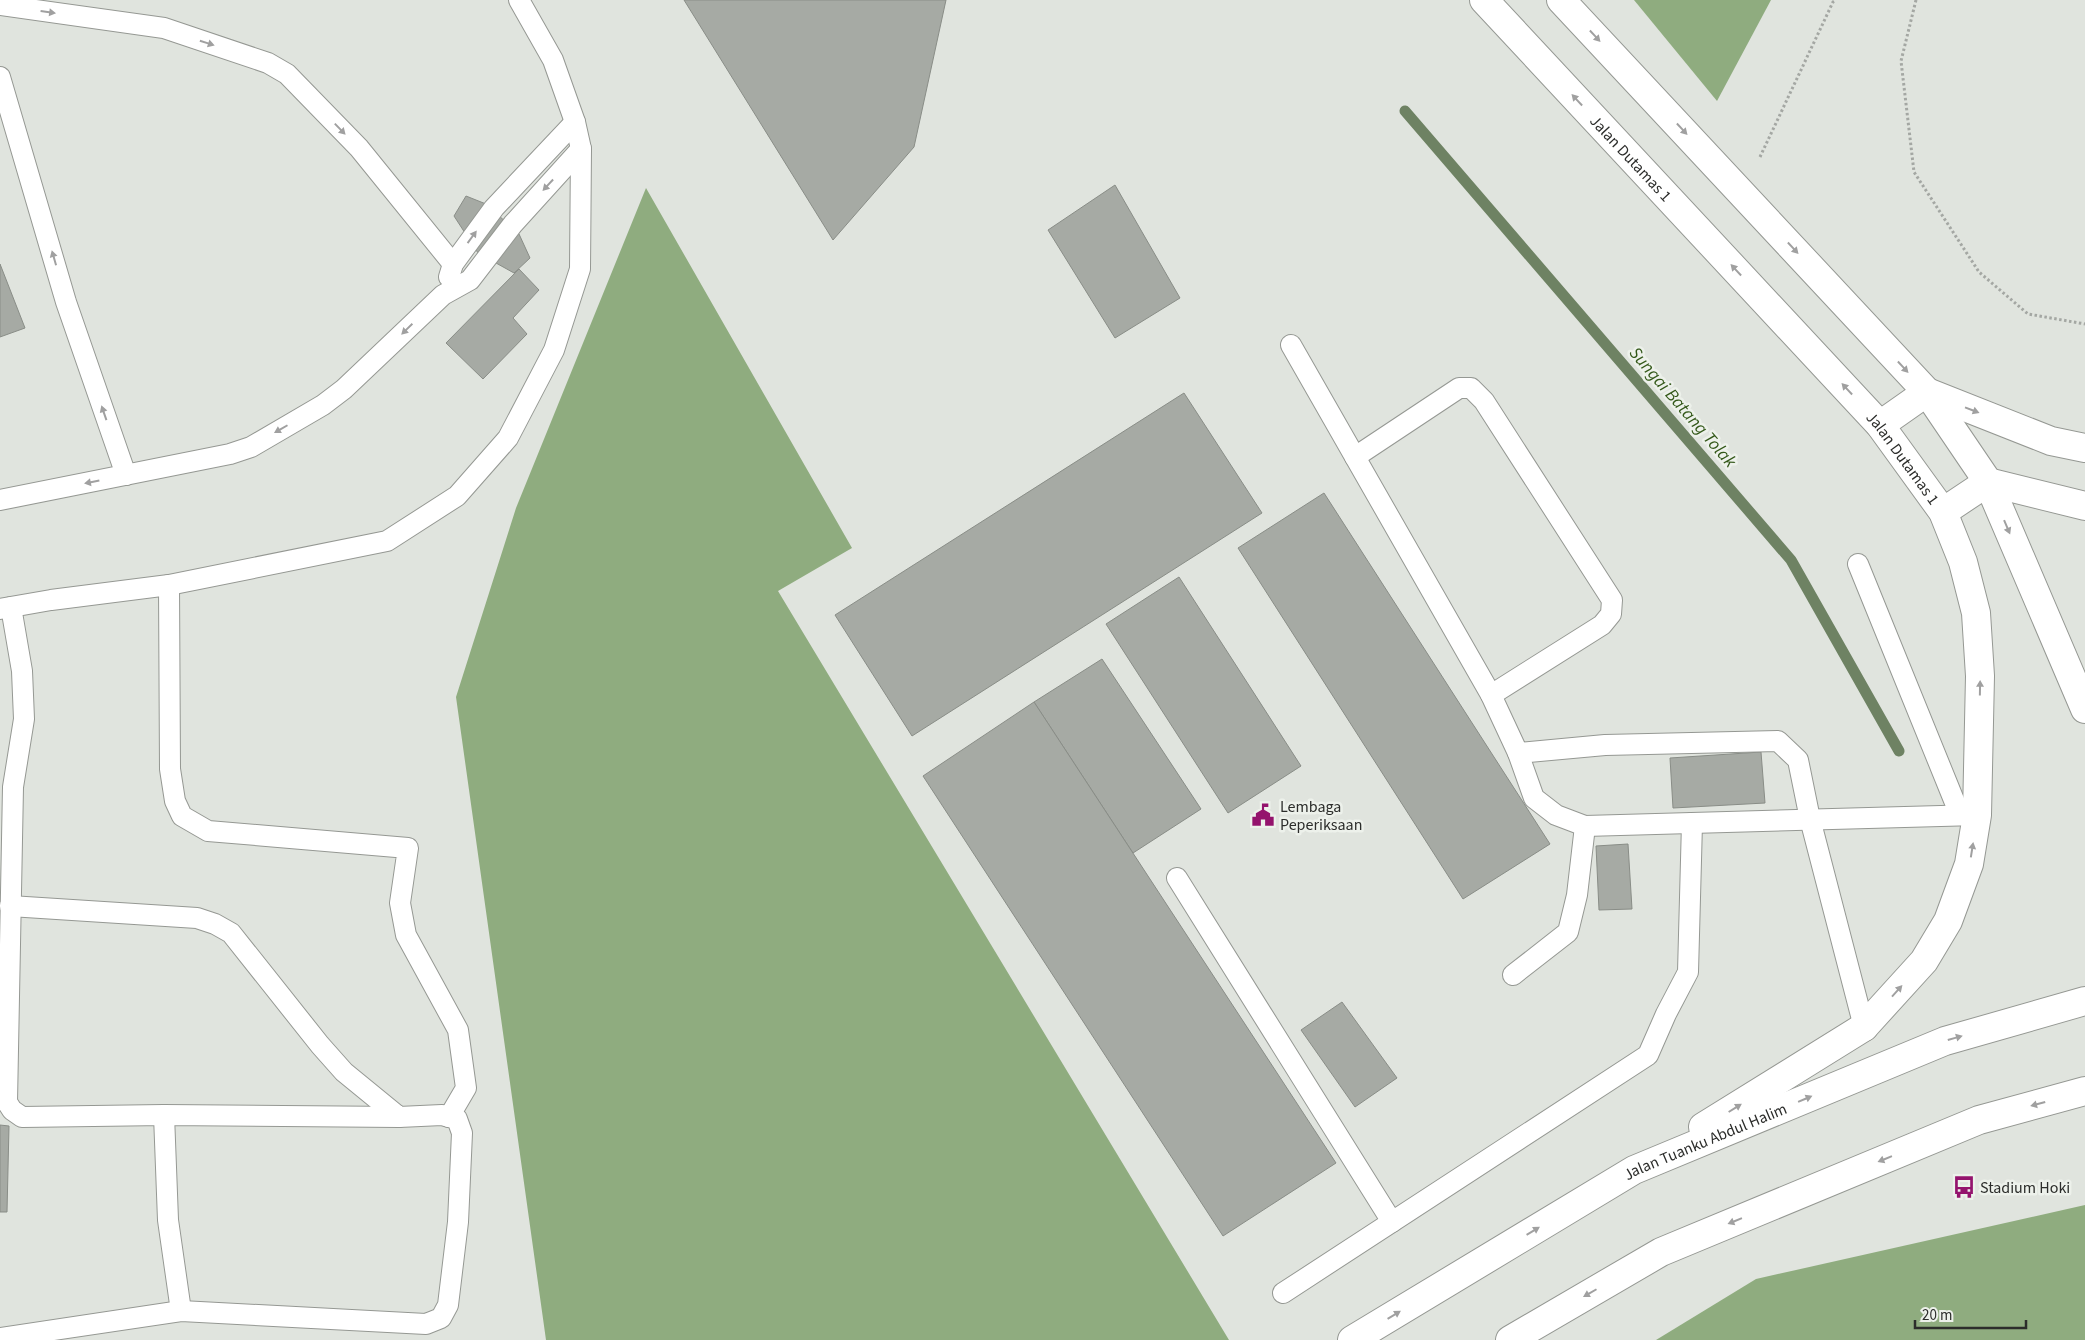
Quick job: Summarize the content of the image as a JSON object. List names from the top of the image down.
{
  "streets": {
    "street": ["Jalan Dutamas 1", "Jalan Tuanku Abdul Halim"]
  },
  "crossings": [
    ["Jalan Dutamas 1", "Jalan Tuanku Abdul Halim"]
  ],
  "water": ["Sungai Batang Tolak"],
  "places": {
    "public building": ["Lembaga Peperiksaan"],
    "bus stop": ["Stadium Hoki"]
  },
  "scale_bar": "20 m"
}
